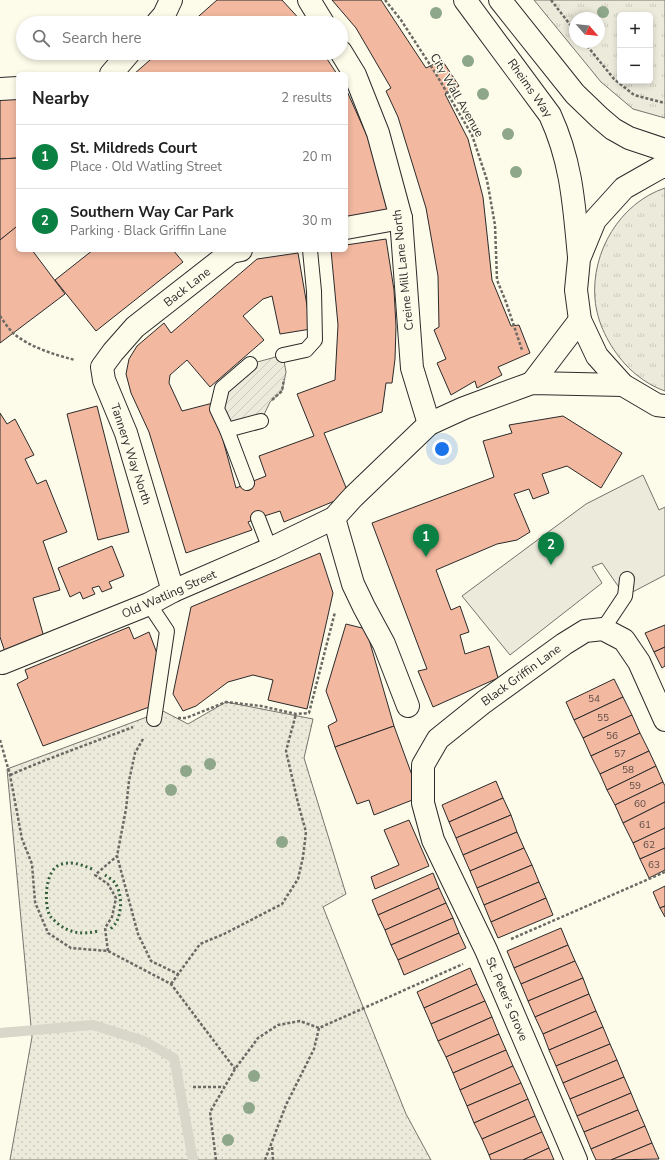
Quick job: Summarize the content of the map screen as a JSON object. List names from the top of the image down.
{
  "streets": {
    "street": [
      "Rheims Way",
      "Creine Mill Lane North",
      "Back Lane",
      "Tannery Way North",
      "Old Watling Street",
      "Black Griffin Lane",
      "St. Peter's Grove"
    ],
    "path": ["City Wall Avenue"]
  },
  "crossings": [
    ["City Wall Avenue", "Old Watling Street"],
    ["Creine Mill Lane North", "Old Watling Street"],
    ["Back Lane", "Tannery Way North"],
    ["Tannery Way North", "Old Watling Street"],
    ["Black Griffin Lane", "St. Peter's Grove"]
  ],
  "house_numbers": [
    "54",
    "55",
    "56",
    "57",
    "58",
    "59",
    "60",
    "61",
    "62",
    "63"
  ],
  "north": "bottom right",
  "page": {
    "map_buttons": ["+", "−"],
    "search": "Search here",
    "heading": ["Nearby", "2 results"],
    "list": [
      {
        "mark": "1",
        "name": "St. Mildreds Court",
        "note": "Place · Old Watling Street",
        "value": "20 m"
      },
      {
        "mark": "2",
        "name": "Southern Way Car Park",
        "note": "Parking · Black Griffin Lane",
        "value": "30 m"
      }
    ],
    "pins": ["1", "2"]
  }
}
